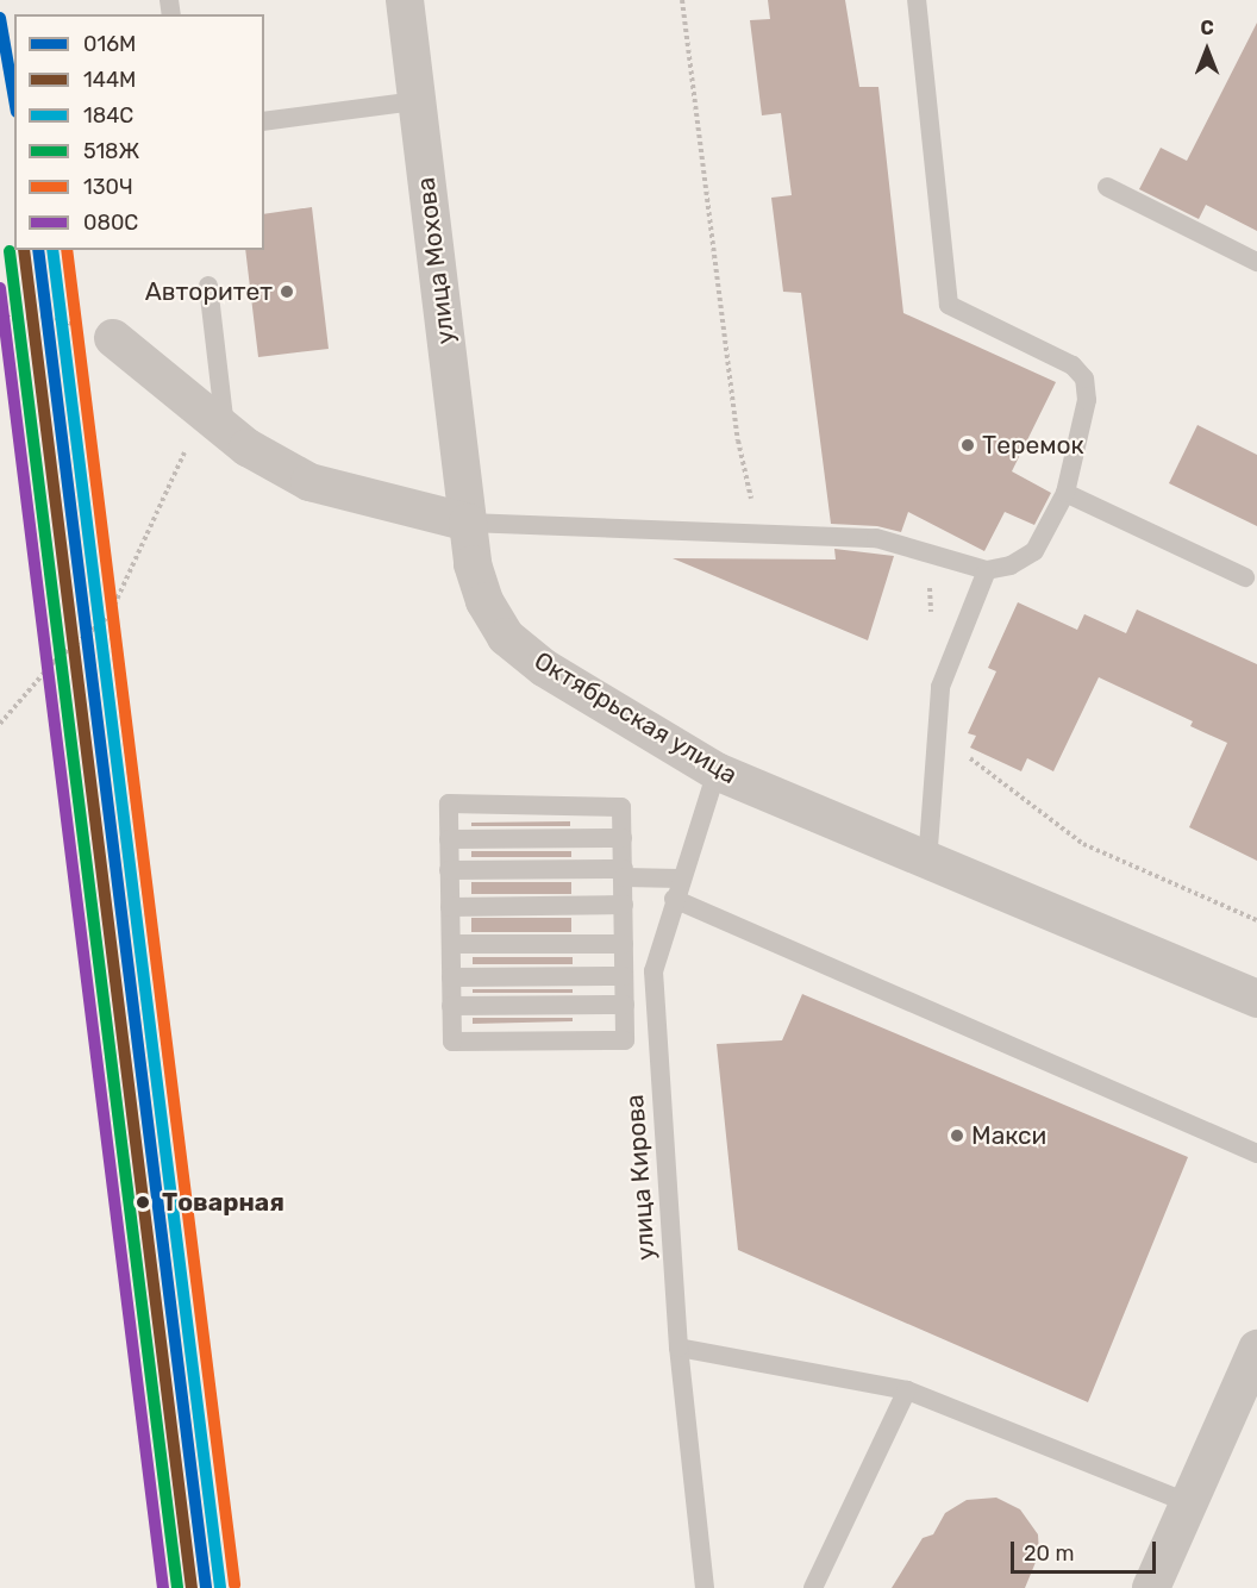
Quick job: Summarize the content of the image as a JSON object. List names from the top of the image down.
{
  "streets": {
    "street": ["улица Мохова", "Октябрьская улица"],
    "lane": ["улица Кирова"]
  },
  "crossings": [
    ["улица Мохова", "Октябрьская улица"],
    ["Октябрьская улица", "улица Кирова"]
  ],
  "places": [
    "Авторитет",
    "Теремок",
    "Макси",
    "Товарная"
  ],
  "lines": [
    "transit line 016М",
    "transit line 144М",
    "transit line 184С",
    "transit line 130Ч",
    "transit line 518Ж",
    "transit line 080С"
  ],
  "legend": [
    "016М",
    "144М",
    "184С",
    "518Ж",
    "130Ч",
    "080С"
  ],
  "scale_bar": "20 m",
  "north": "top"
}
